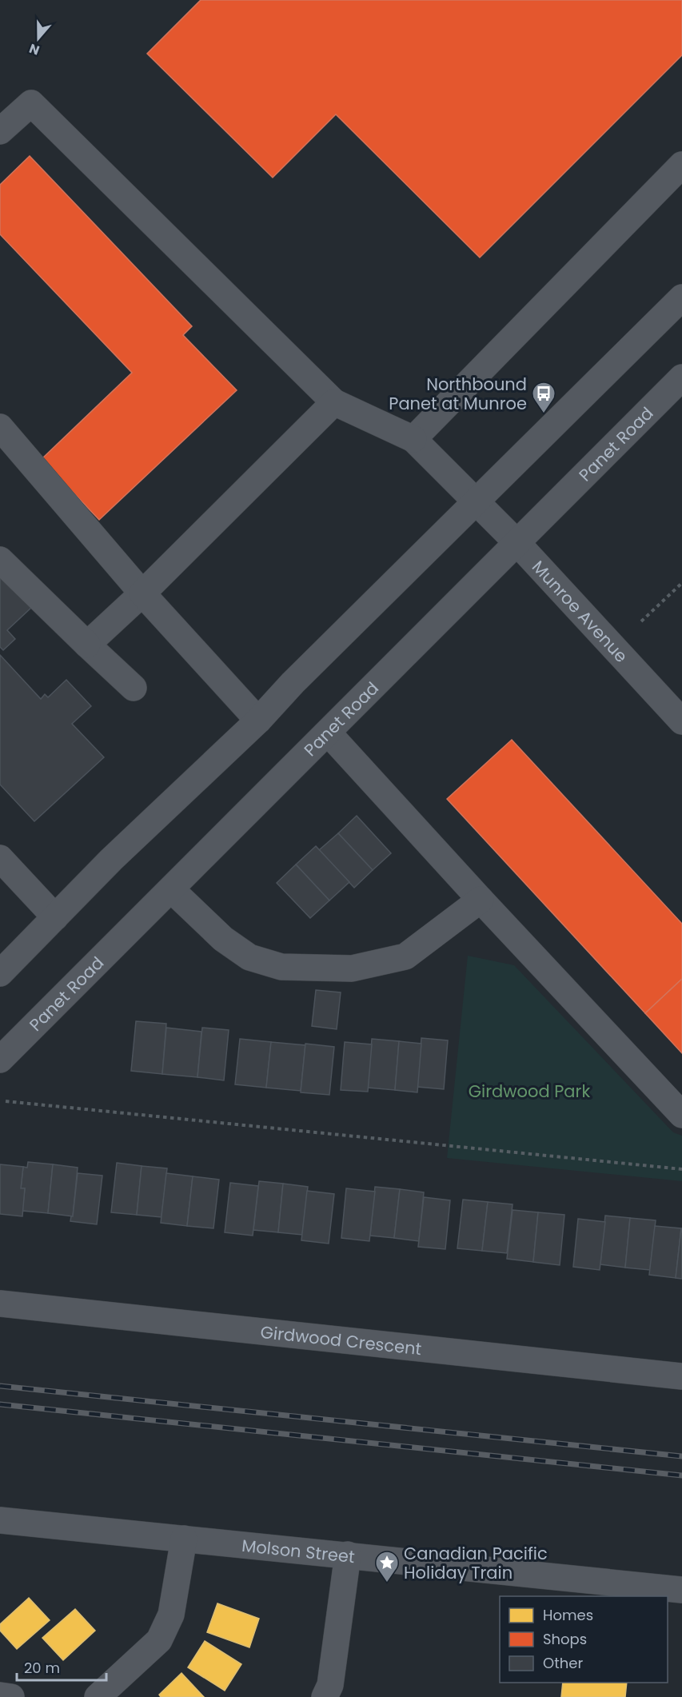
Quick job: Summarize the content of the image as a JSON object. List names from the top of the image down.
{
  "streets": {
    "street": [
      "Panet Road",
      "Munroe Avenue",
      "Girdwood Crescent",
      "Molson Street"
    ]
  },
  "crossings": [
    ["Panet Road", "Munroe Avenue"]
  ],
  "parks": ["Girdwood Park"],
  "places": {
    "bus stop": ["Northbound Panet at Munroe"],
    "place": ["Canadian Pacific Holiday Train"]
  },
  "legend": ["Homes", "Shops", "Other"],
  "scale_bar": "20 m",
  "north": "bottom"
}
